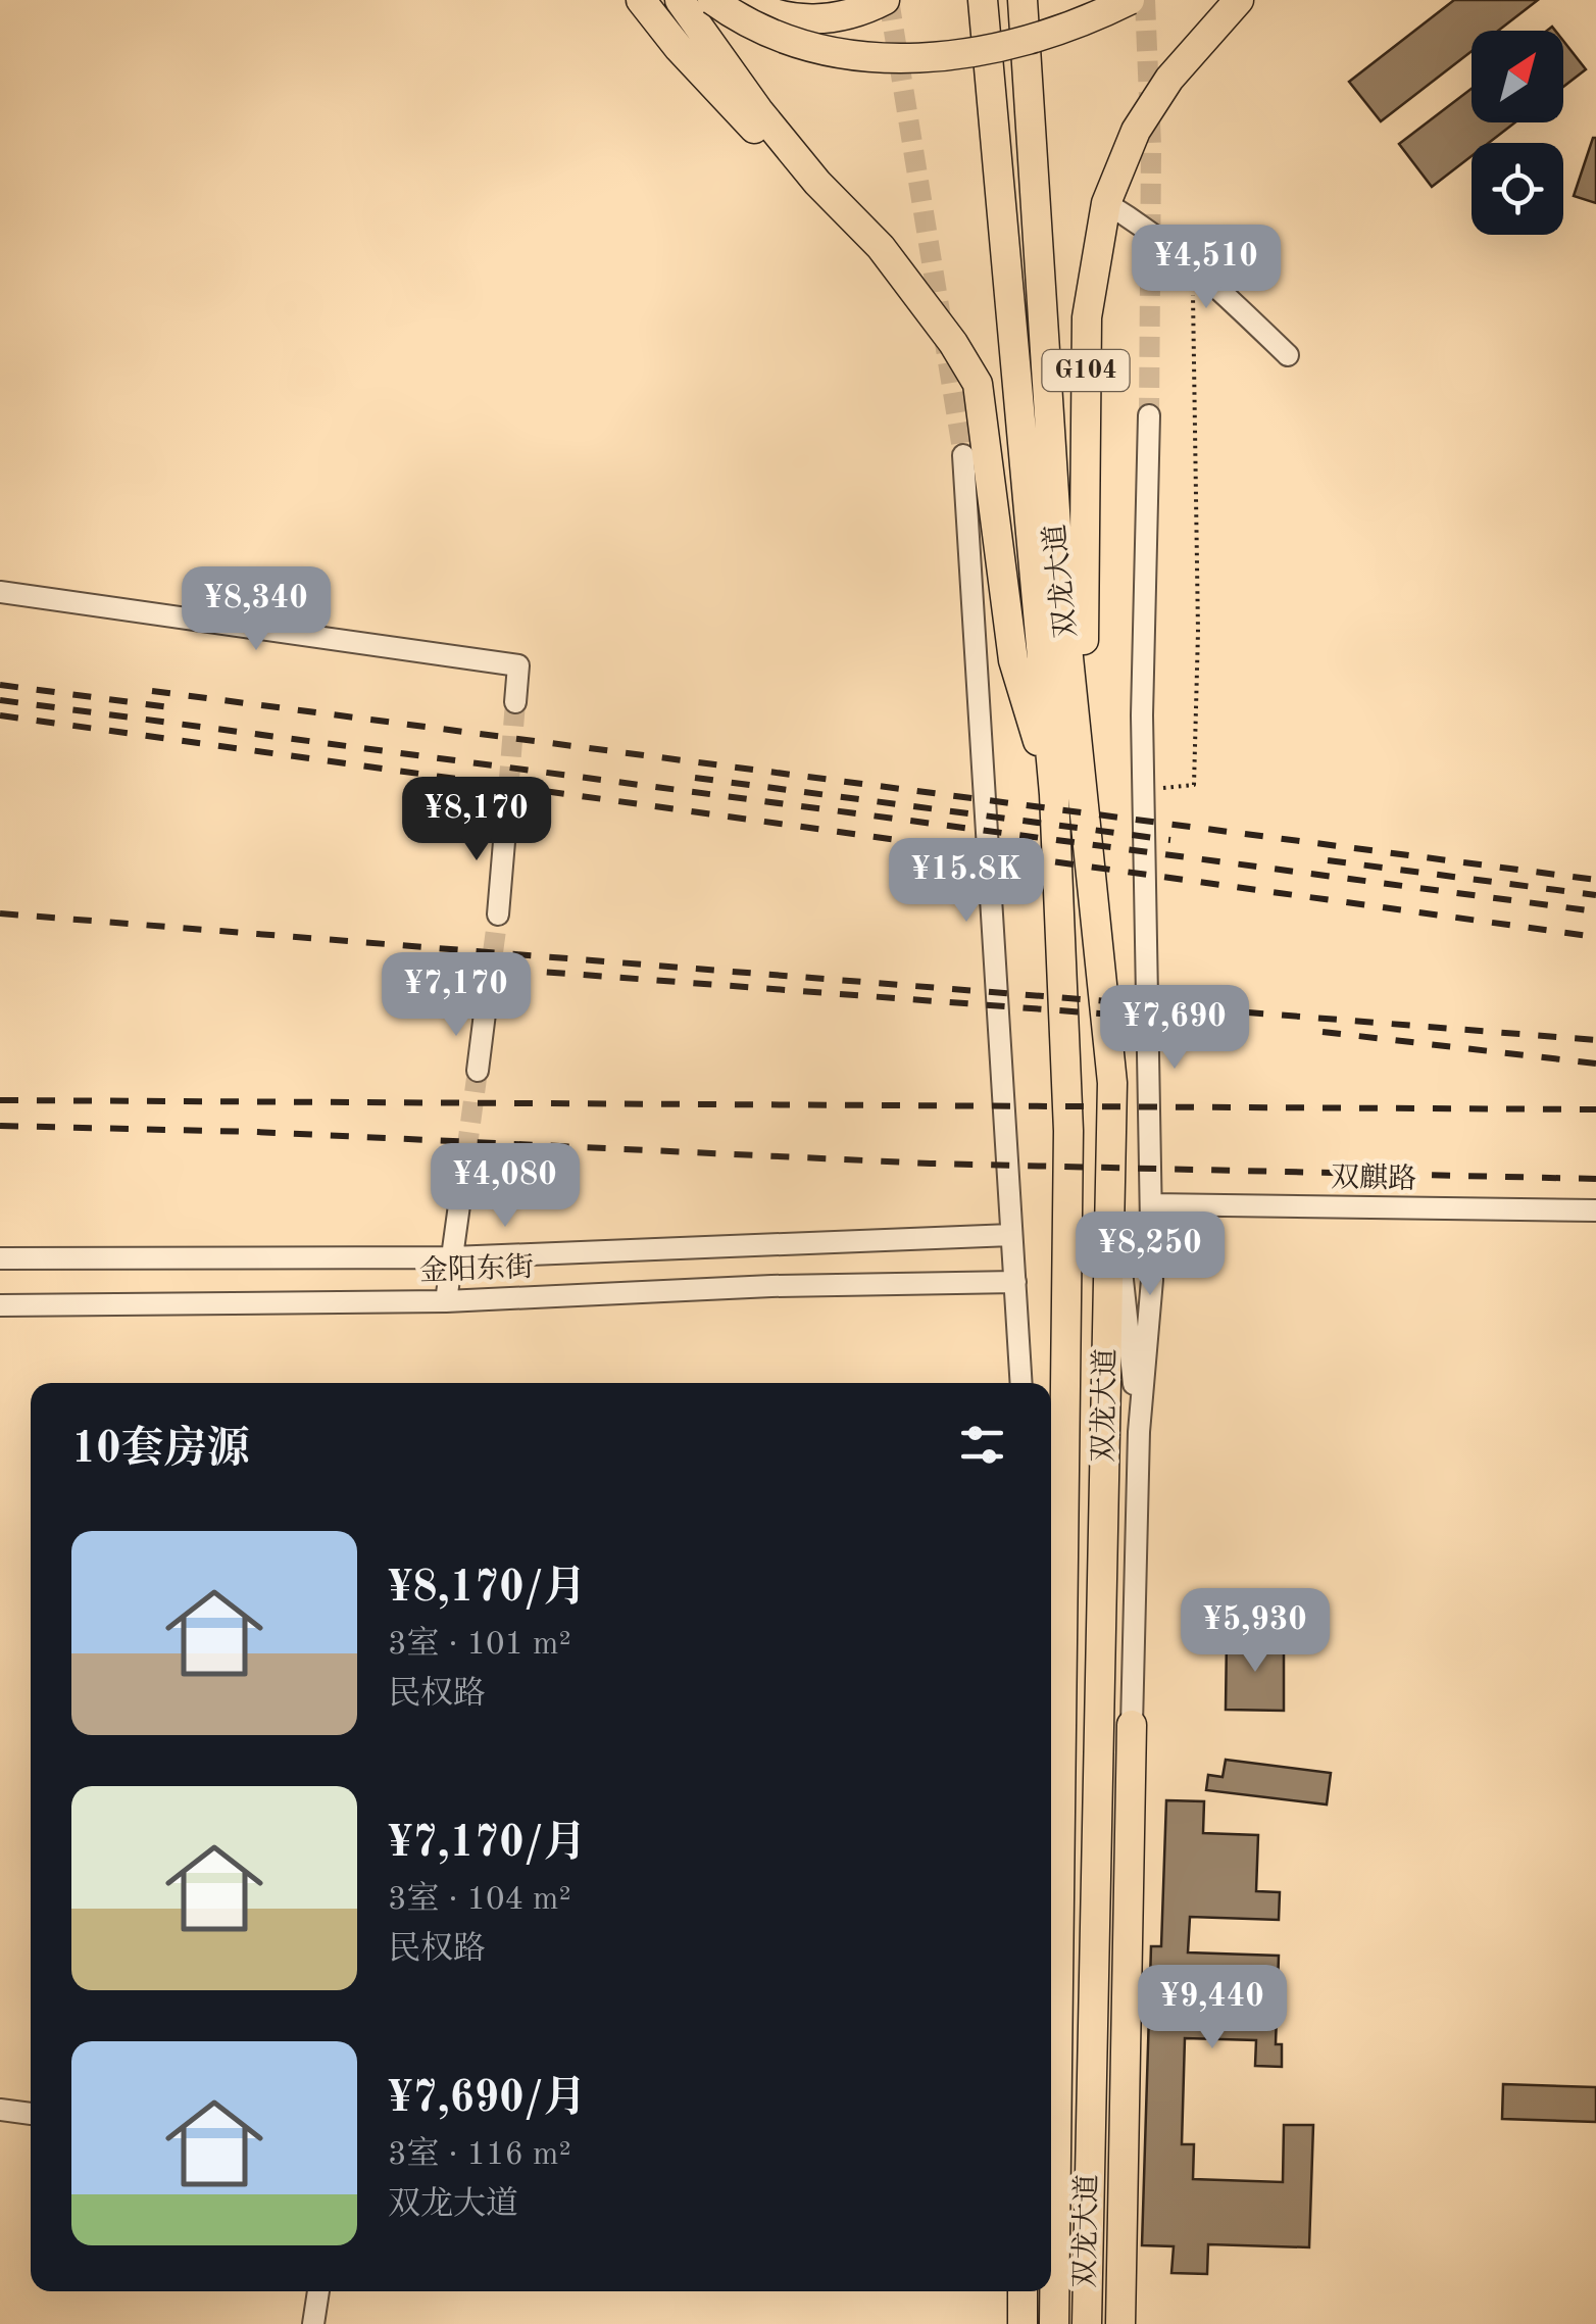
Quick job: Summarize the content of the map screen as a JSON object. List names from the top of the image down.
{
  "streets": {
    "highway": ["G104", "双龙大道"],
    "street": ["双麒路", "金阳东街"]
  },
  "crossings": [
    ["G104", "双龙大道"]
  ],
  "north": "top right",
  "page": {
    "price": [
      "¥4,510",
      "¥8,340",
      "¥8,170",
      "¥15.8K",
      "¥7,170",
      "¥7,690",
      "¥4,080",
      "¥8,250",
      "¥5,930",
      "¥9,440"
    ],
    "heading": "10套房源",
    "list": [
      {
        "name": "¥8,170/月",
        "note": "3室 · 101 m² · 民权路"
      },
      {
        "name": "¥7,170/月",
        "note": "3室 · 104 m² · 民权路"
      },
      {
        "name": "¥7,690/月",
        "note": "3室 · 116 m² · 双龙大道"
      }
    ]
  }
}
